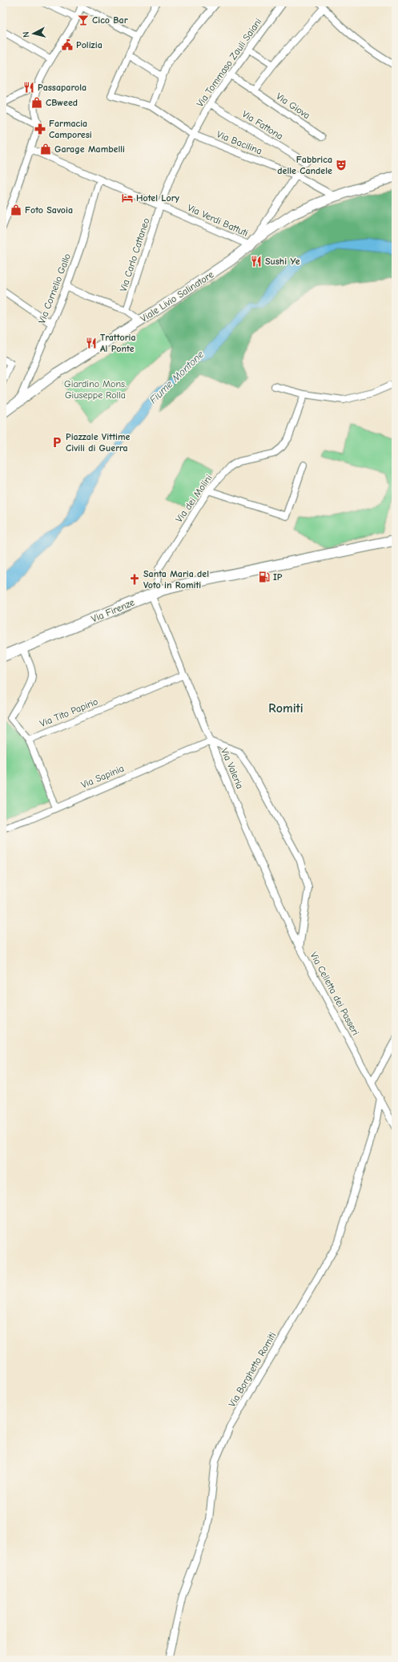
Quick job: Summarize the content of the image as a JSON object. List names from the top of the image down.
{
  "streets": {
    "main road": ["Viale Livio Salinatore", "Via Firenze"],
    "street": [
      "Via Tommaso Zauli Saiani",
      "Via Giova",
      "Via Fattona",
      "Via Bacilina",
      "Via Verdi Battuti",
      "Via Carlo Cattaneo",
      "Via Cornelio Gallo",
      "Via dei Molini",
      "Via Tito Papirio",
      "Via Valeria",
      "Via Sapinia",
      "Via Celletta dei Passeri",
      "Via Borghetto Romiti"
    ]
  },
  "crossings": [
    ["Via Tommaso Zauli Saiani", "Via Giova"],
    ["Via Tommaso Zauli Saiani", "Via Fattona"],
    ["Via Tommaso Zauli Saiani", "Via Bacilina"],
    ["Via Tommaso Zauli Saiani", "Via Verdi Battuti"],
    ["Via Tommaso Zauli Saiani", "Via Carlo Cattaneo"],
    ["Via Bacilina", "Viale Livio Salinatore"],
    ["Via Verdi Battuti", "Via Carlo Cattaneo"],
    ["Via Verdi Battuti", "Via Cornelio Gallo"],
    ["Via Verdi Battuti", "Viale Livio Salinatore"],
    ["Via Cornelio Gallo", "Viale Livio Salinatore"],
    ["Via dei Molini", "Via Firenze"],
    ["Via dei Molini", "Via Valeria"],
    ["Via Firenze", "Via Valeria"],
    ["Via Tito Papirio", "Via Valeria"],
    ["Via Valeria", "Via Sapinia"],
    ["Via Valeria", "Via Celletta dei Passeri"],
    ["Via Sapinia", "Via Celletta dei Passeri"],
    ["Via Celletta dei Passeri", "Via Borghetto Romiti"]
  ],
  "districts": ["Romiti"],
  "water": ["Fiume Montone"],
  "parks": ["Giardino Mons. Giuseppe Rolla"],
  "places": {
    "bar": ["Cico Bar"],
    "public building": ["Polizia"],
    "restaurant": ["Passaparola", "Sushi Ye", "Trattoria Al Ponte"],
    "shop": ["CBweed", "Garage Mambelli", "Foto Savoia"],
    "pharmacy": ["Farmacia Camporesi"],
    "theatre": ["Fabbrica delle Candele"],
    "hotel": ["Hotel Lory"],
    "parking": ["Piazzale Vittime Civili di Guerra"],
    "fuel station": ["IP"],
    "church": ["Santa Maria del Voto in Romiti"]
  },
  "north": "left"
}
